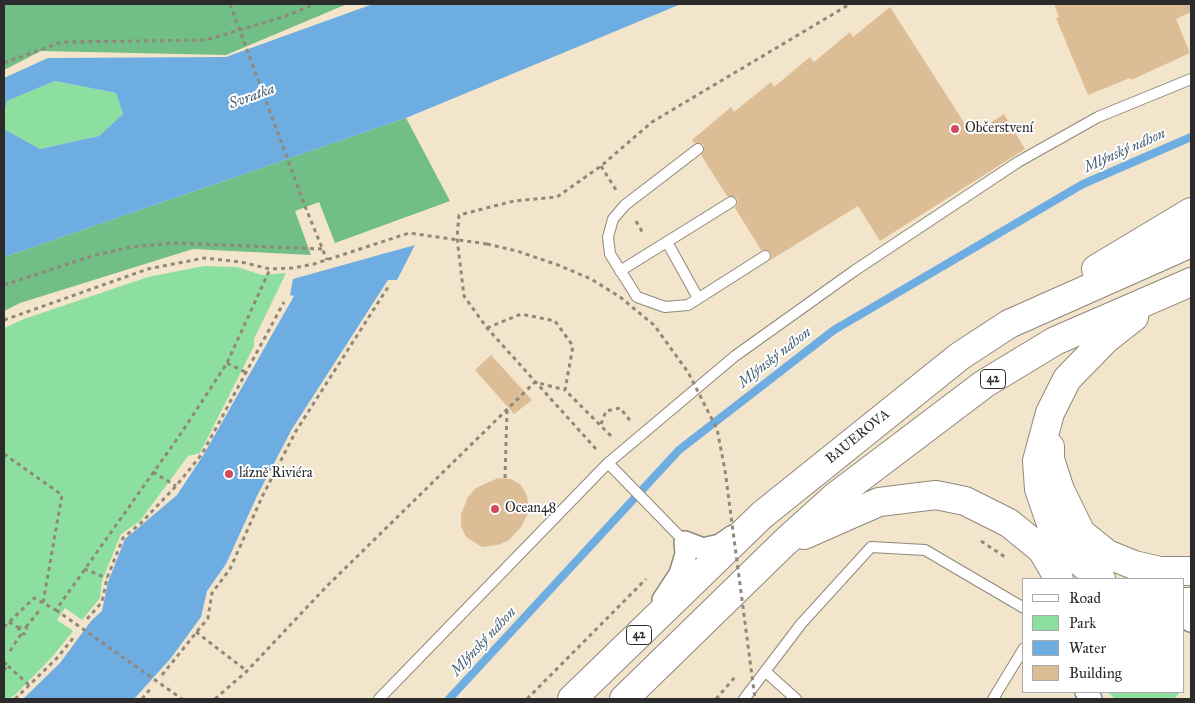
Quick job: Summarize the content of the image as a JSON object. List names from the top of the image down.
{
  "streets": {
    "highway": ["42", "BAUEROVA"]
  },
  "water": ["Svratka", "Mlýnský náhon"],
  "places": ["Občerstvení", "lázně Riviéra", "Ocean48"],
  "legend": [
    "Road",
    "Park",
    "Water",
    "Building"
  ]
}
